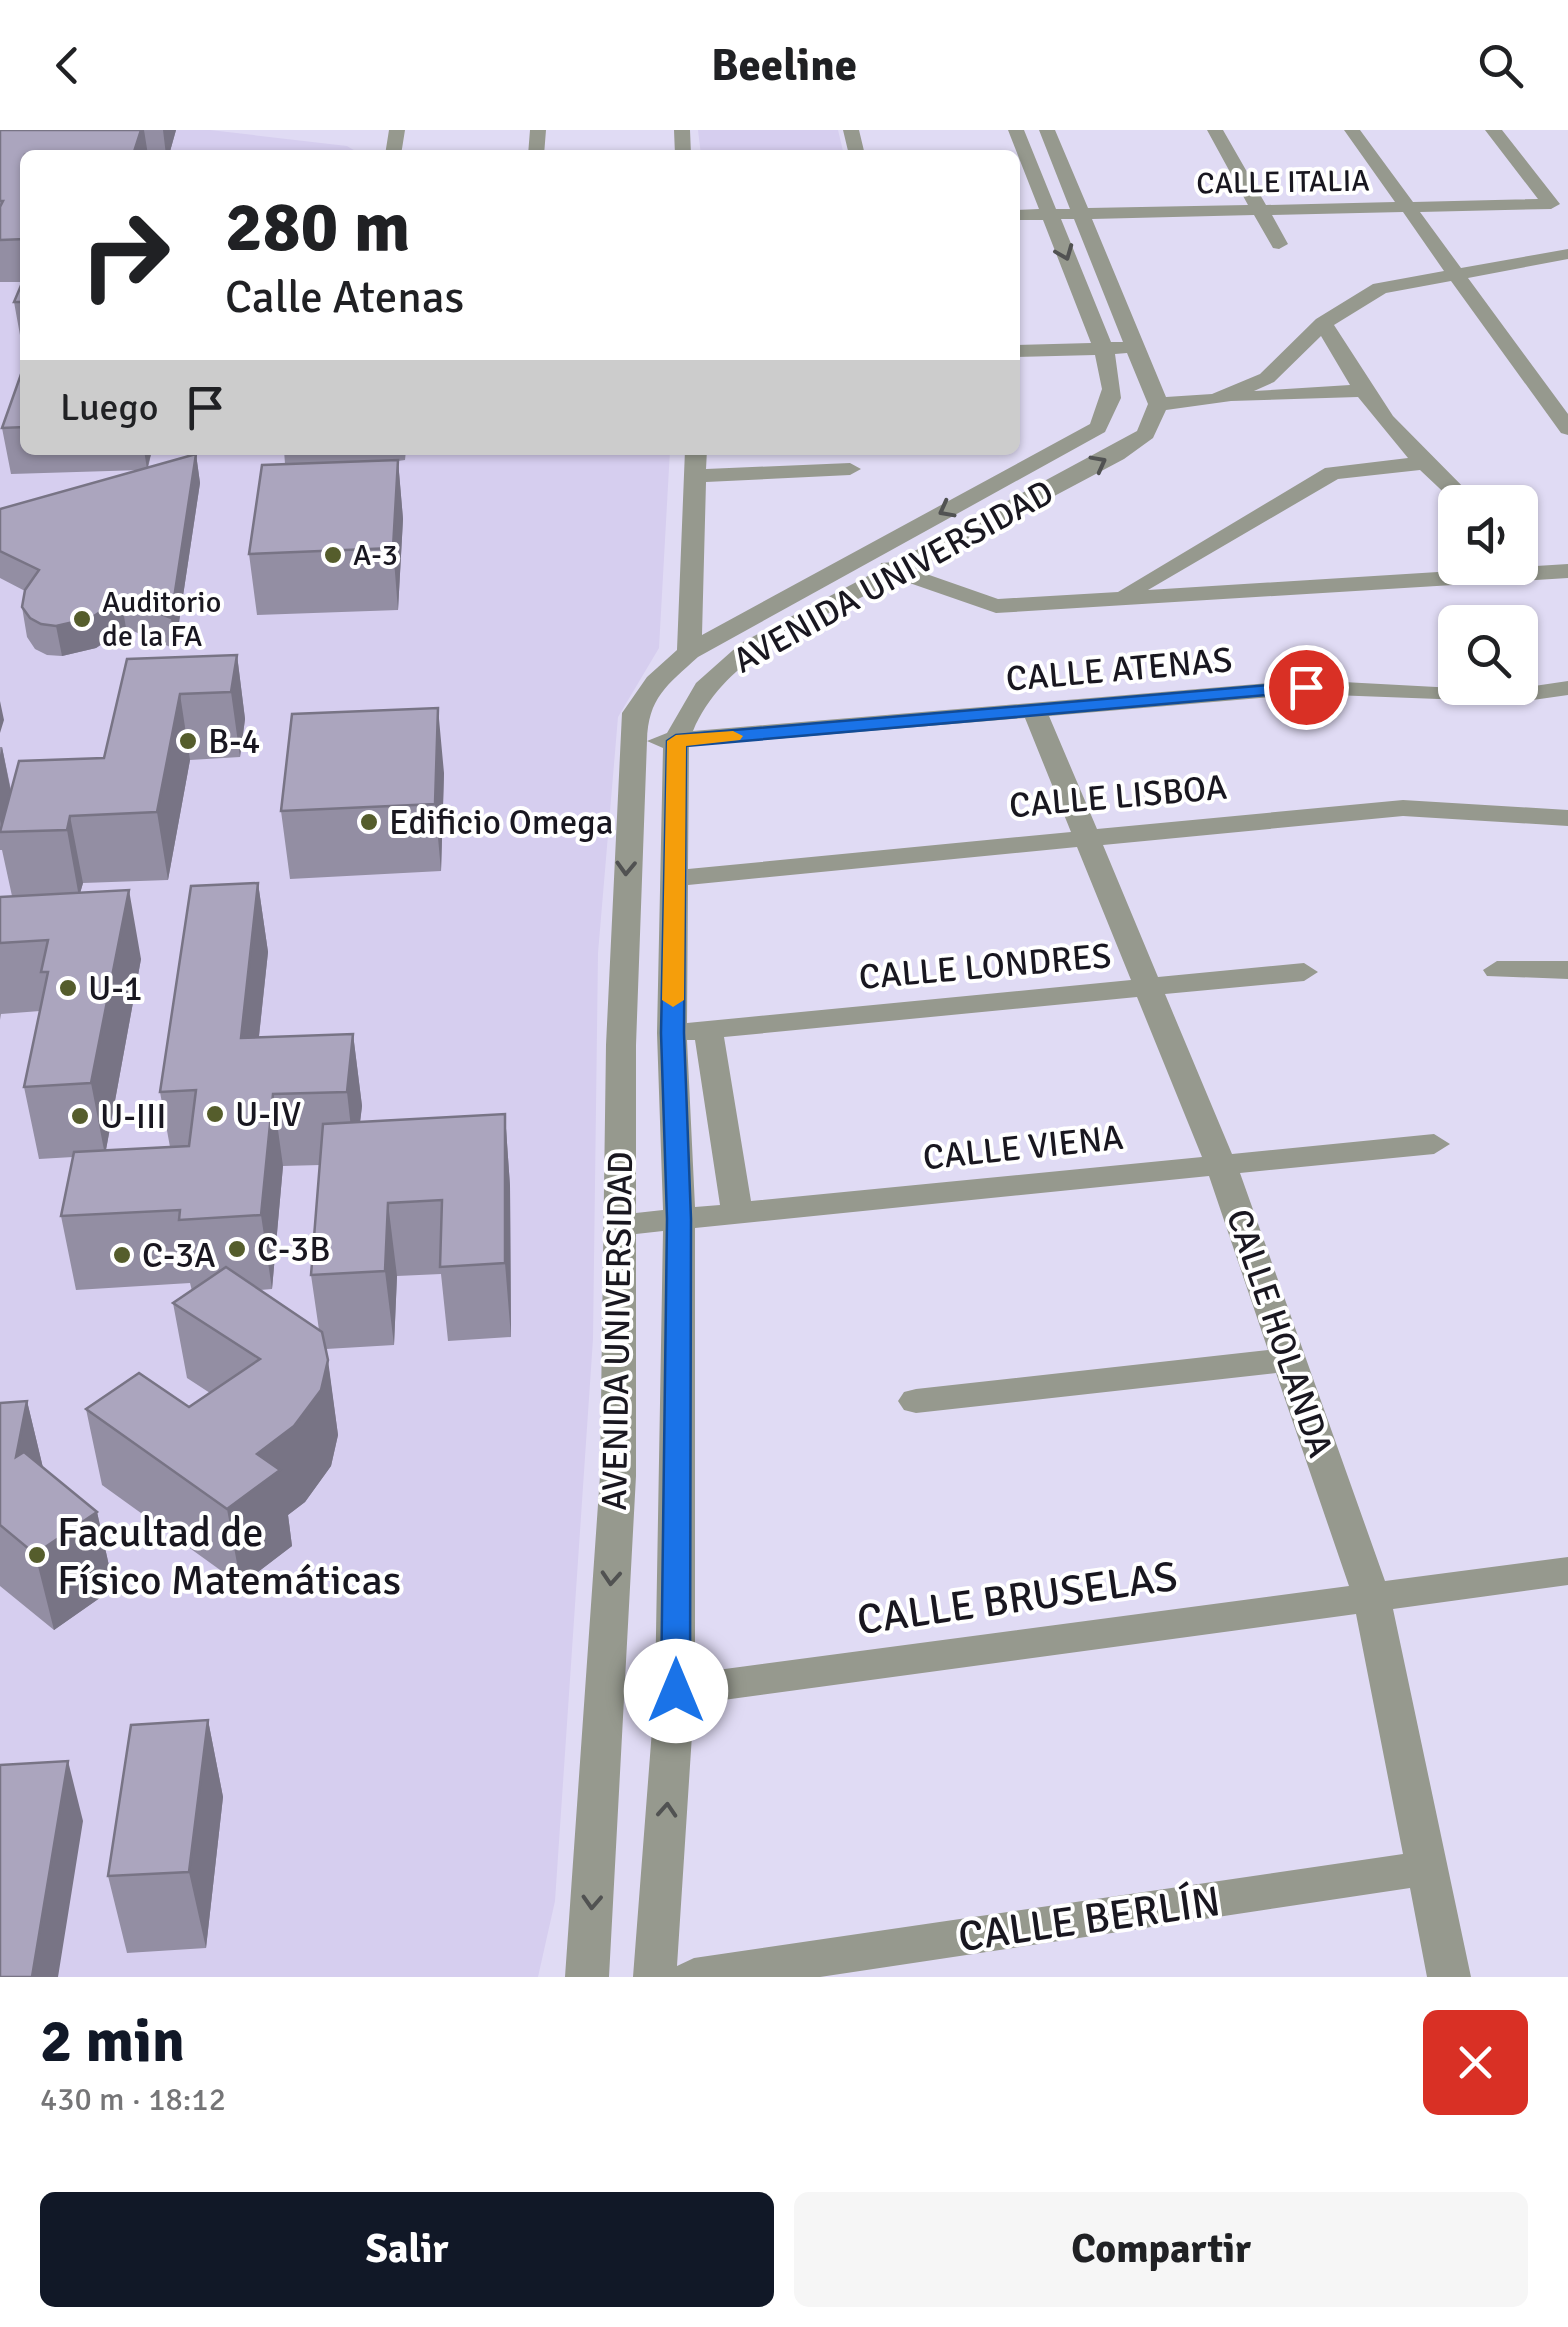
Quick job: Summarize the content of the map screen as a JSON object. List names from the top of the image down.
{
  "streets": {
    "street": [
      "CALLE ITALIA",
      "AVENIDA UNIVERSIDAD",
      "CALLE ATENAS",
      "CALLE LISBOA",
      "CALLE LONDRES",
      "CALLE VIENA",
      "CALLE HOLANDA",
      "CALLE BRUSELAS",
      "CALLE BERLÍN"
    ]
  },
  "crossings": [
    ["CALLE ITALIA", "AVENIDA UNIVERSIDAD"],
    ["AVENIDA UNIVERSIDAD", "CALLE ATENAS"],
    ["AVENIDA UNIVERSIDAD", "CALLE LISBOA"],
    ["AVENIDA UNIVERSIDAD", "CALLE LONDRES"],
    ["AVENIDA UNIVERSIDAD", "CALLE VIENA"],
    ["AVENIDA UNIVERSIDAD", "CALLE BRUSELAS"],
    ["CALLE ATENAS", "CALLE HOLANDA"],
    ["CALLE LISBOA", "CALLE HOLANDA"],
    ["CALLE LONDRES", "CALLE HOLANDA"],
    ["CALLE VIENA", "CALLE HOLANDA"],
    ["CALLE HOLANDA", "CALLE BRUSELAS"],
    ["CALLE HOLANDA", "CALLE BERLÍN"]
  ],
  "places": [
    "A-3",
    "Auditorio de la FA",
    "B-4",
    "Edificio Omega",
    "U-1",
    "U-IV",
    "U-III",
    "C-3B",
    "C-3A",
    "Facultad de Físico Matemáticas"
  ],
  "page": {
    "header": "Beeline",
    "turn": ["280 m", "Calle Atenas"],
    "then": "Luego",
    "heading": ["2 min", "430 m · 18:12"],
    "buttons": ["Salir", "Compartir"]
  }
}
